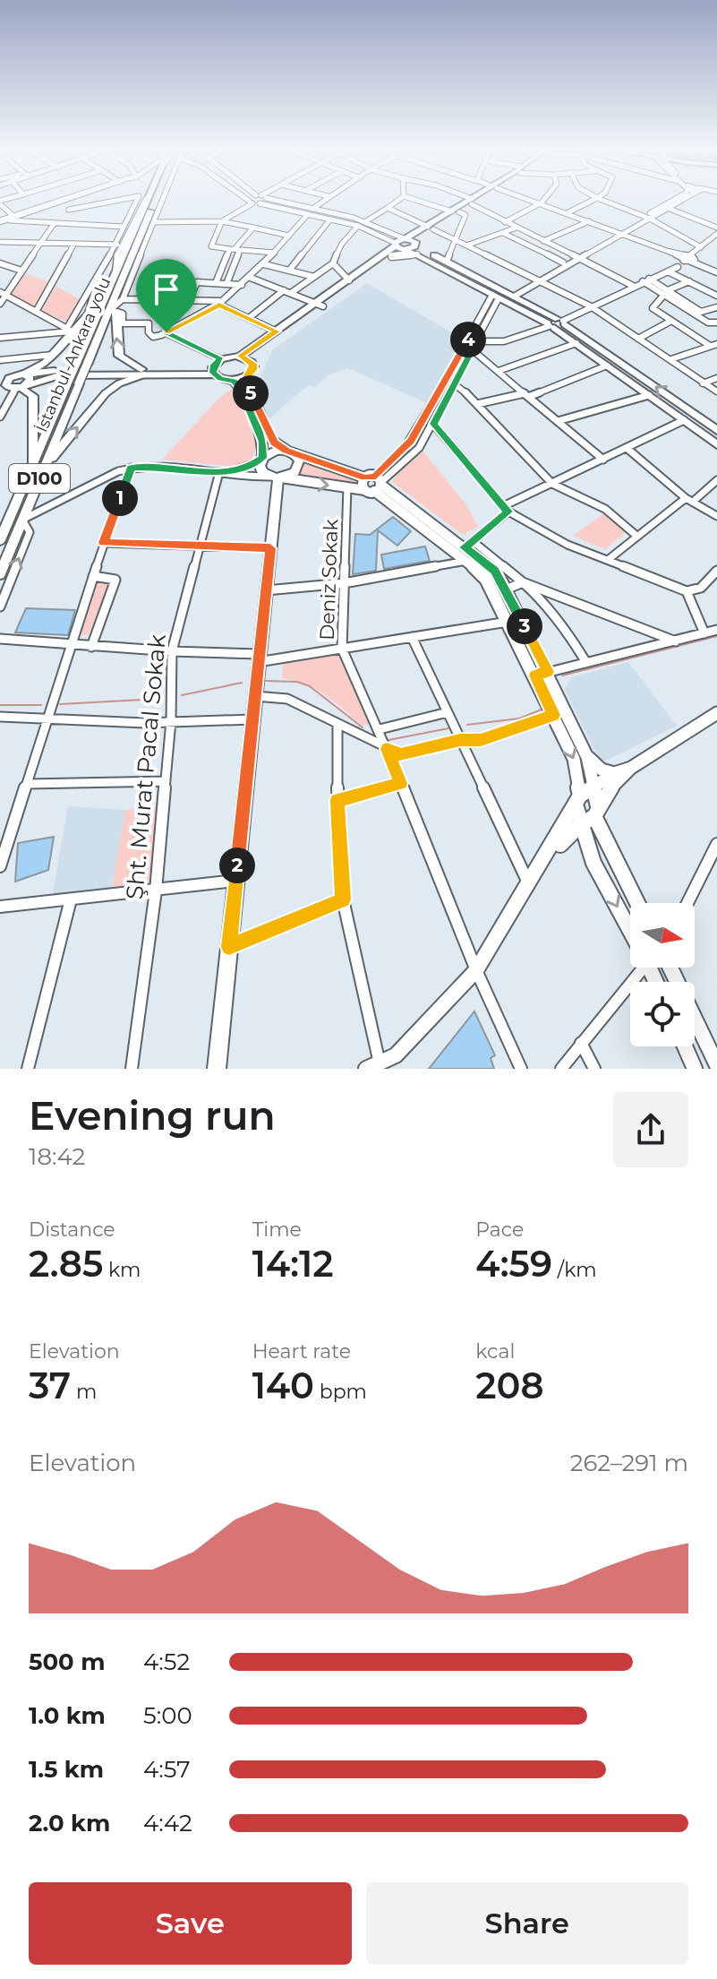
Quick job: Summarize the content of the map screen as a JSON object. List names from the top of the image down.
{
  "streets": {
    "main road": ["İstanbul-Ankara yolu", "D100"],
    "street": ["Deniz Sokak", "Şht. Murat Pacal Sokak"]
  },
  "crossings": [
    ["İstanbul-Ankara yolu", "D100"]
  ],
  "north": "right",
  "page": {
    "pins": [
      "4",
      "5",
      "1",
      "3",
      "2"
    ],
    "heading": ["Evening run", "18:42"],
    "stats": [
      ["Distance", "2.85 km"],
      ["Time", "14:12"],
      ["Pace", "4:59 /km"],
      ["Elevation", "37 m"],
      ["Heart rate", "140 bpm"],
      ["kcal", "208"]
    ],
    "chart": ["Elevation", "262–291 m"],
    "list": [
      {
        "name": "500 m",
        "note": "4:52"
      },
      {
        "name": "1.0 km",
        "note": "5:00"
      },
      {
        "name": "1.5 km",
        "note": "4:57"
      },
      {
        "name": "2.0 km",
        "note": "4:42"
      }
    ],
    "buttons": ["Save", "Share"]
  }
}
